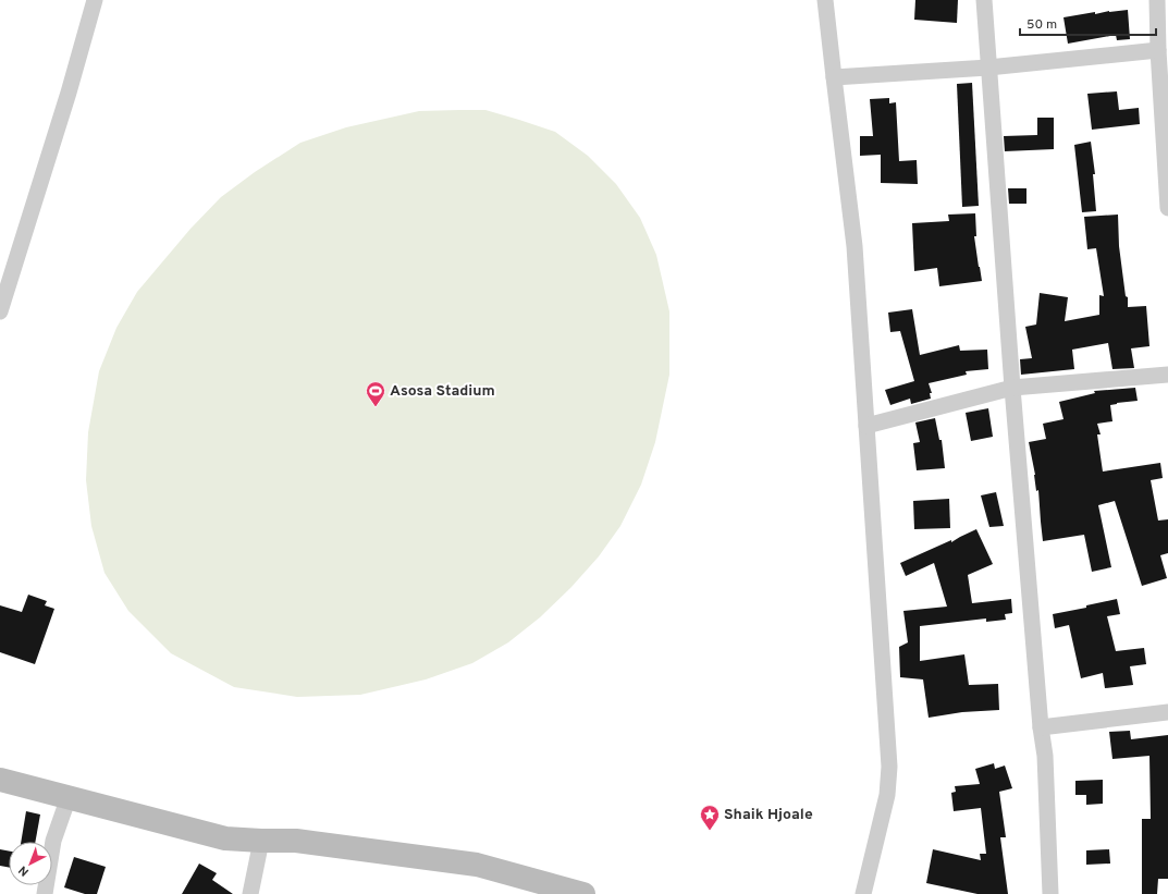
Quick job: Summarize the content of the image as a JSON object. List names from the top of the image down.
{
  "places": {
    "sports": ["Asosa Stadium"],
    "place": ["Shaik Hjoale"]
  },
  "scale_bar": "50 m",
  "north": "bottom left"
}
